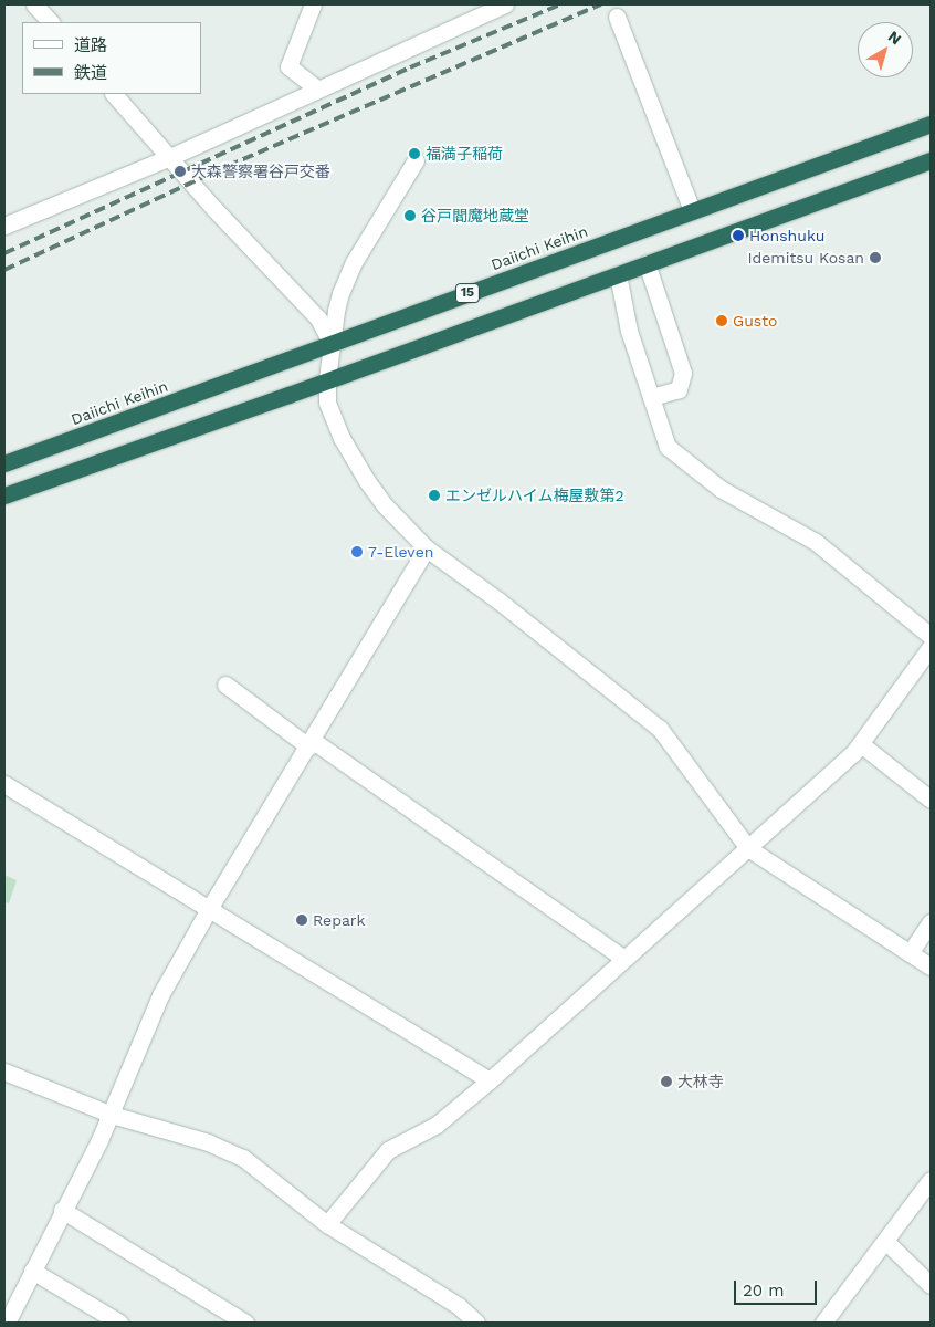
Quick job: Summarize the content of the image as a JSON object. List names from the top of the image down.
{
  "streets": {
    "highway": ["Daiichi Keihin", "15"]
  },
  "places": [
    "福満子稲荷",
    "大森警察署谷戸交番",
    "谷戸閻魔地蔵堂",
    "Honshuku",
    "Idemitsu Kosan",
    "Gusto",
    "エンゼルハイム梅屋敷第2",
    "7-Eleven",
    "Repark",
    "大林寺"
  ],
  "legend": ["道路", "鉄道"],
  "scale_bar": "20 m",
  "north": "top right"
}
